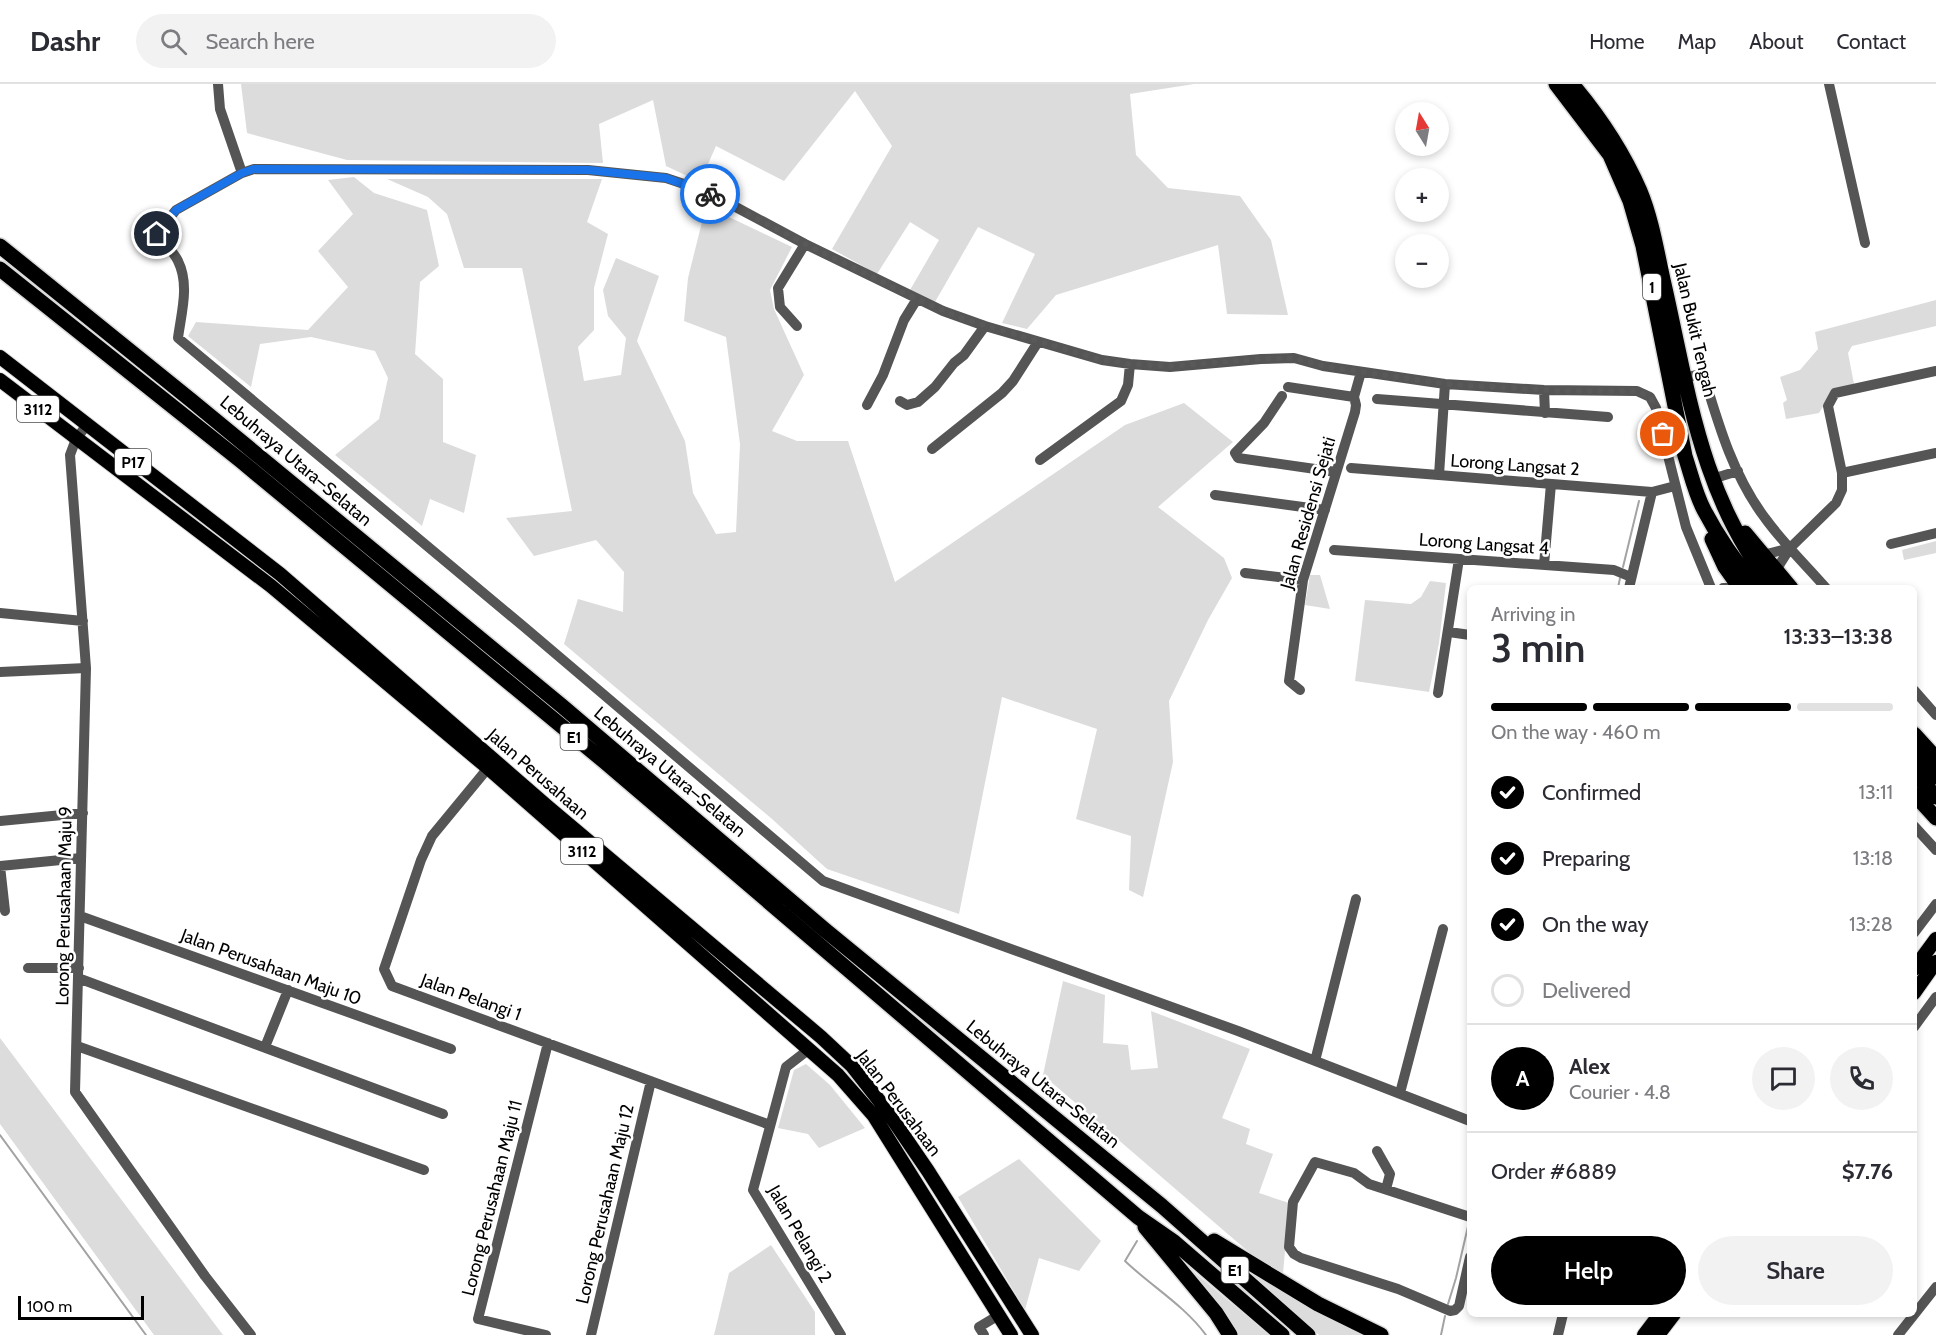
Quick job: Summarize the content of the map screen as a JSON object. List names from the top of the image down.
{
  "streets": {
    "highway": [
      "1",
      "Jalan Bukit Tengah",
      "Lebuhraya Utara–Selatan",
      "E1"
    ],
    "main road": ["3112", "P17", "Jalan Perusahaan"],
    "street": [
      "Lorong Langsat 2",
      "Jalan Residensi Sejati",
      "Lorong Langsat 4",
      "Lorong Perusahaan Maju 9",
      "Jalan Perusahaan Maju 10",
      "Jalan Pelangi 1",
      "Lorong Perusahaan Maju 11",
      "Lorong Perusahaan Maju 12",
      "Jalan Pelangi 2"
    ]
  },
  "crossings": [
    ["Jalan Perusahaan", "Lorong Perusahaan Maju 9"],
    ["Jalan Perusahaan", "Jalan Pelangi 1"],
    ["Jalan Perusahaan", "Jalan Pelangi 2"],
    ["Lorong Perusahaan Maju 9", "Jalan Perusahaan Maju 10"],
    ["Jalan Pelangi 1", "Lorong Perusahaan Maju 11"],
    ["Jalan Pelangi 1", "Lorong Perusahaan Maju 12"],
    ["Jalan Pelangi 1", "Jalan Pelangi 2"]
  ],
  "scale_bar": "100 m",
  "north": "top",
  "page": {
    "header": "Dashr",
    "search": "Search here",
    "nav": [
      "Home",
      "Map",
      "About",
      "Contact"
    ],
    "map_buttons": ["+", "−"],
    "heading": ["3 min", "Arriving in", "13:33–13:38"],
    "panel": [
      "Alex",
      "Courier · 4.8",
      "Order #6889",
      "$7.76"
    ],
    "bar": "On the way · 460 m",
    "list": [
      ["Confirmed", "13:11"],
      ["Preparing", "13:18"],
      ["On the way", "13:28"],
      "Delivered"
    ],
    "round": "A",
    "buttons": ["Help", "Share"],
    "scale": "100 m"
  }
}
